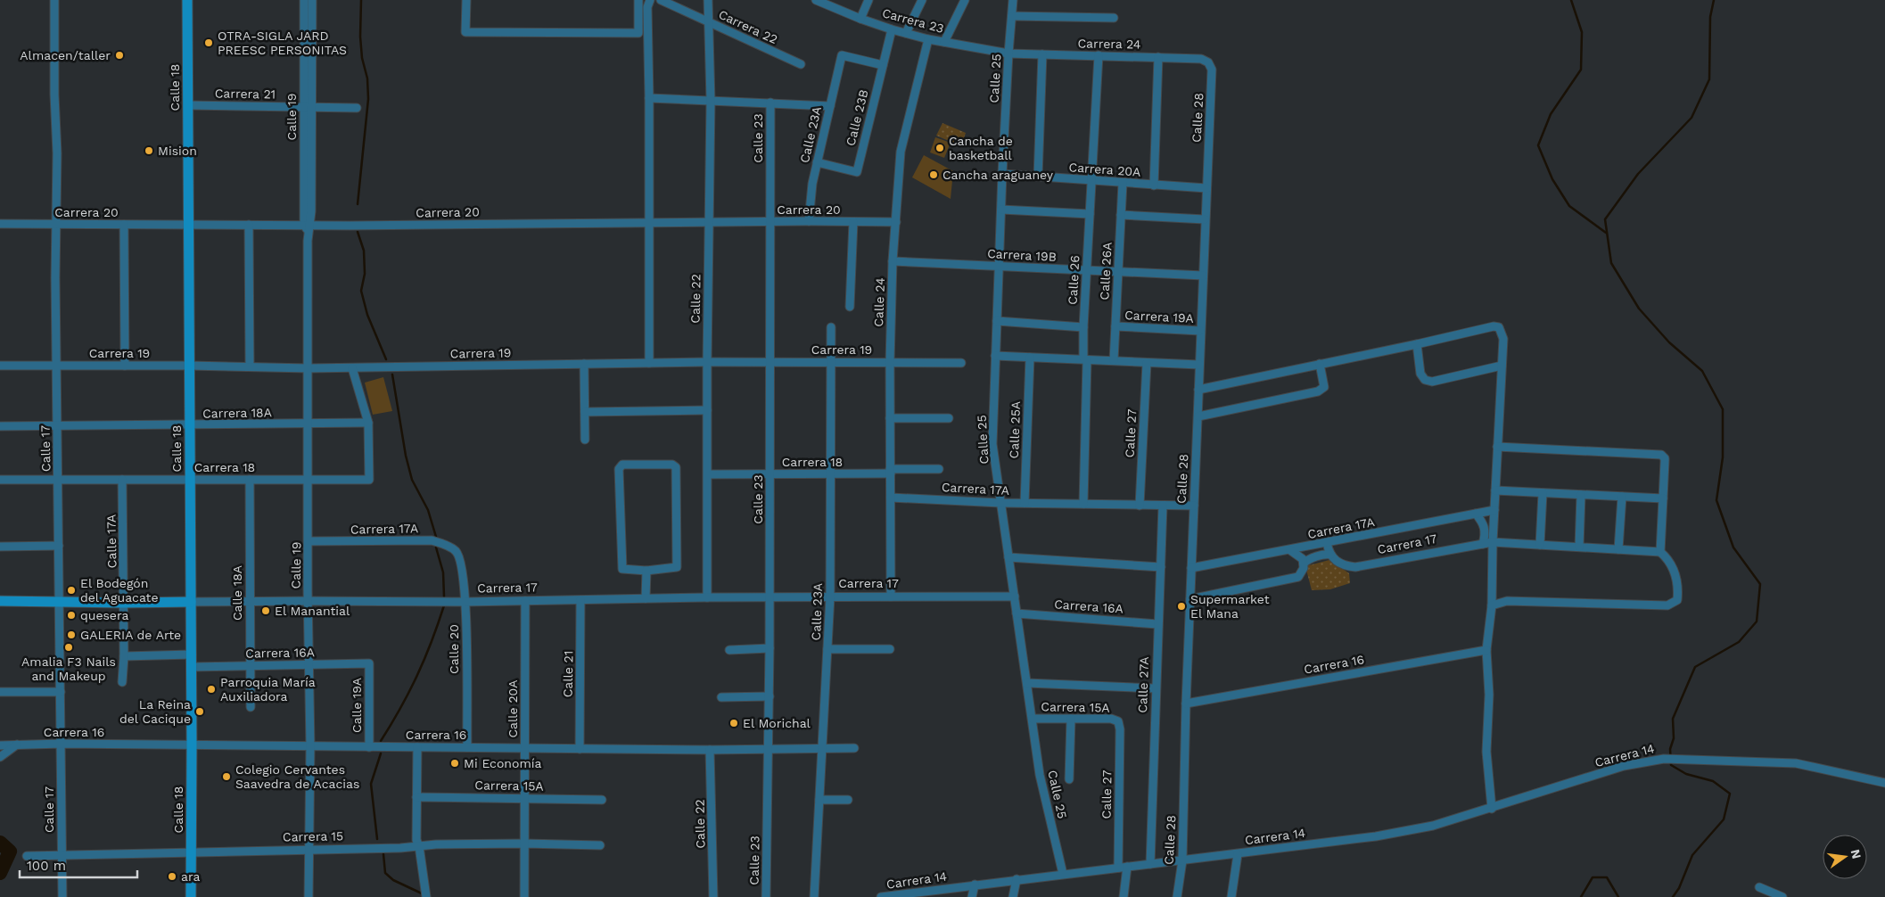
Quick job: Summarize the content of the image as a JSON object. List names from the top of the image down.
{
  "streets": {
    "street": [
      "Carrera 23",
      "Carrera 22",
      "Carrera 24",
      "Calle 25",
      "Calle 18",
      "Carrera 21",
      "Calle 19",
      "Calle 23B",
      "Calle 28",
      "Calle 23A",
      "Calle 23",
      "Carrera 20A",
      "Carrera 20",
      "Carrera 19B",
      "Calle 26A",
      "Calle 26",
      "Calle 22",
      "Calle 24",
      "Carrera 19A",
      "Carrera 19",
      "Carrera 18A",
      "Calle 25A",
      "Calle 27",
      "Calle 17",
      "Carrera 18",
      "Carrera 17A",
      "Calle 17A",
      "Carrera 17",
      "Calle 18A",
      "Carrera 16A",
      "Calle 20",
      "Carrera 16",
      "Calle 21",
      "Calle 27A",
      "Calle 19A",
      "Carrera 15A",
      "Calle 20A",
      "Carrera 14",
      "Carrera 15"
    ]
  },
  "crossings": [
    ["Carrera 23", "Carrera 24"],
    ["Carrera 23", "Calle 25"],
    ["Carrera 23", "Calle 23B"],
    ["Carrera 23", "Calle 24"],
    ["Carrera 22", "Calle 22"],
    ["Carrera 24", "Calle 25"],
    ["Carrera 24", "Calle 28"],
    ["Carrera 24", "Calle 26"],
    ["Calle 25", "Carrera 20A"],
    ["Calle 25", "Carrera 19B"],
    ["Calle 25", "Carrera 17A"],
    ["Calle 25", "Carrera 17"],
    ["Calle 25", "Carrera 16A"],
    ["Calle 25", "Carrera 15A"],
    ["Calle 25", "Carrera 14"],
    ["Calle 18", "Carrera 21"],
    ["Calle 18", "Carrera 20"],
    ["Calle 18", "Carrera 19"],
    ["Calle 18", "Carrera 18A"],
    ["Calle 18", "Carrera 18"],
    ["Calle 18", "Carrera 17"],
    ["Calle 18", "Carrera 16A"],
    ["Calle 18", "Carrera 16"],
    ["Calle 18", "Carrera 15"],
    ["Carrera 21", "Calle 19"],
    ["Calle 19", "Carrera 20"],
    ["Calle 19", "Carrera 19"],
    ["Calle 19", "Carrera 18A"],
    ["Calle 19", "Carrera 18"],
    ["Calle 19", "Carrera 17A"],
    ["Calle 19", "Carrera 17"],
    ["Calle 19", "Carrera 16A"],
    ["Calle 19", "Carrera 16"],
    ["Calle 19", "Carrera 15"],
    ["Calle 23B", "Calle 23A"],
    ["Calle 28", "Carrera 20A"],
    ["Calle 28", "Carrera 19B"],
    ["Calle 28", "Carrera 19A"],
    ["Calle 28", "Carrera 17A"],
    ["Calle 28", "Carrera 16"],
    ["Calle 28", "Carrera 14"],
    ["Calle 23A", "Carrera 20"],
    ["Calle 23A", "Carrera 19"],
    ["Calle 23A", "Carrera 18"],
    ["Calle 23A", "Carrera 17"],
    ["Calle 23A", "Carrera 16"],
    ["Calle 23", "Carrera 20"],
    ["Calle 23", "Carrera 19"],
    ["Calle 23", "Carrera 18"],
    ["Calle 23", "Carrera 17"],
    ["Calle 23", "Carrera 16"],
    ["Carrera 20A", "Calle 26A"],
    ["Carrera 20A", "Calle 26"],
    ["Carrera 20", "Calle 22"],
    ["Carrera 20", "Calle 24"],
    ["Carrera 20", "Calle 17"],
    ["Carrera 19B", "Calle 26A"],
    ["Carrera 19B", "Calle 26"],
    ["Carrera 19B", "Calle 24"],
    ["Calle 26A", "Carrera 19A"],
    ["Calle 26", "Carrera 17A"],
    ["Calle 22", "Carrera 19"],
    ["Calle 22", "Carrera 18"],
    ["Calle 22", "Carrera 17"],
    ["Calle 22", "Carrera 16"],
    ["Calle 24", "Carrera 19"],
    ["Calle 24", "Carrera 18"],
    ["Calle 24", "Carrera 17A"],
    ["Calle 24", "Carrera 17"],
    ["Carrera 19", "Calle 17"],
    ["Carrera 18A", "Calle 17"],
    ["Carrera 18A", "Carrera 18"],
    ["Calle 25A", "Carrera 17A"],
    ["Calle 27", "Carrera 17A"],
    ["Calle 27", "Carrera 15A"],
    ["Calle 27", "Carrera 14"],
    ["Calle 17", "Carrera 18"],
    ["Calle 17", "Carrera 17"],
    ["Calle 17", "Carrera 16"],
    ["Calle 17", "Carrera 15"],
    ["Carrera 18", "Calle 17A"],
    ["Carrera 18", "Calle 18A"],
    ["Carrera 17A", "Calle 20"],
    ["Carrera 17A", "Calle 27A"],
    ["Calle 17A", "Carrera 17"],
    ["Carrera 17", "Calle 18A"],
    ["Carrera 17", "Calle 20"],
    ["Carrera 17", "Calle 21"],
    ["Carrera 17", "Calle 20A"],
    ["Calle 18A", "Carrera 16A"],
    ["Carrera 16A", "Calle 27A"],
    ["Carrera 16A", "Calle 19A"],
    ["Calle 20", "Carrera 16"],
    ["Carrera 16", "Calle 21"],
    ["Carrera 16", "Calle 19A"],
    ["Carrera 16", "Calle 20A"],
    ["Calle 27A", "Carrera 14"],
    ["Carrera 15A", "Calle 20A"],
    ["Calle 20A", "Carrera 15"]
  ],
  "places": [
    "OTRA-SIGLA JARD PREESC PERSONITAS",
    "Almacen/taller",
    "Cancha de basketball",
    "Mision",
    "Cancha araguaney",
    "El Bodegón del Aguacate",
    "Supermarket El Mana",
    "El Manantial",
    "quesera",
    "GALERIA de Arte",
    "Amalia F3 Nails and Makeup",
    "Parroquia María Auxiliadora",
    "La Reina del Cacique",
    "El Morichal",
    "Mi Economía",
    "Colegio Cervantes Saavedra de Acacias",
    "ara"
  ],
  "scale_bar": "100 m",
  "north": "right"
}
